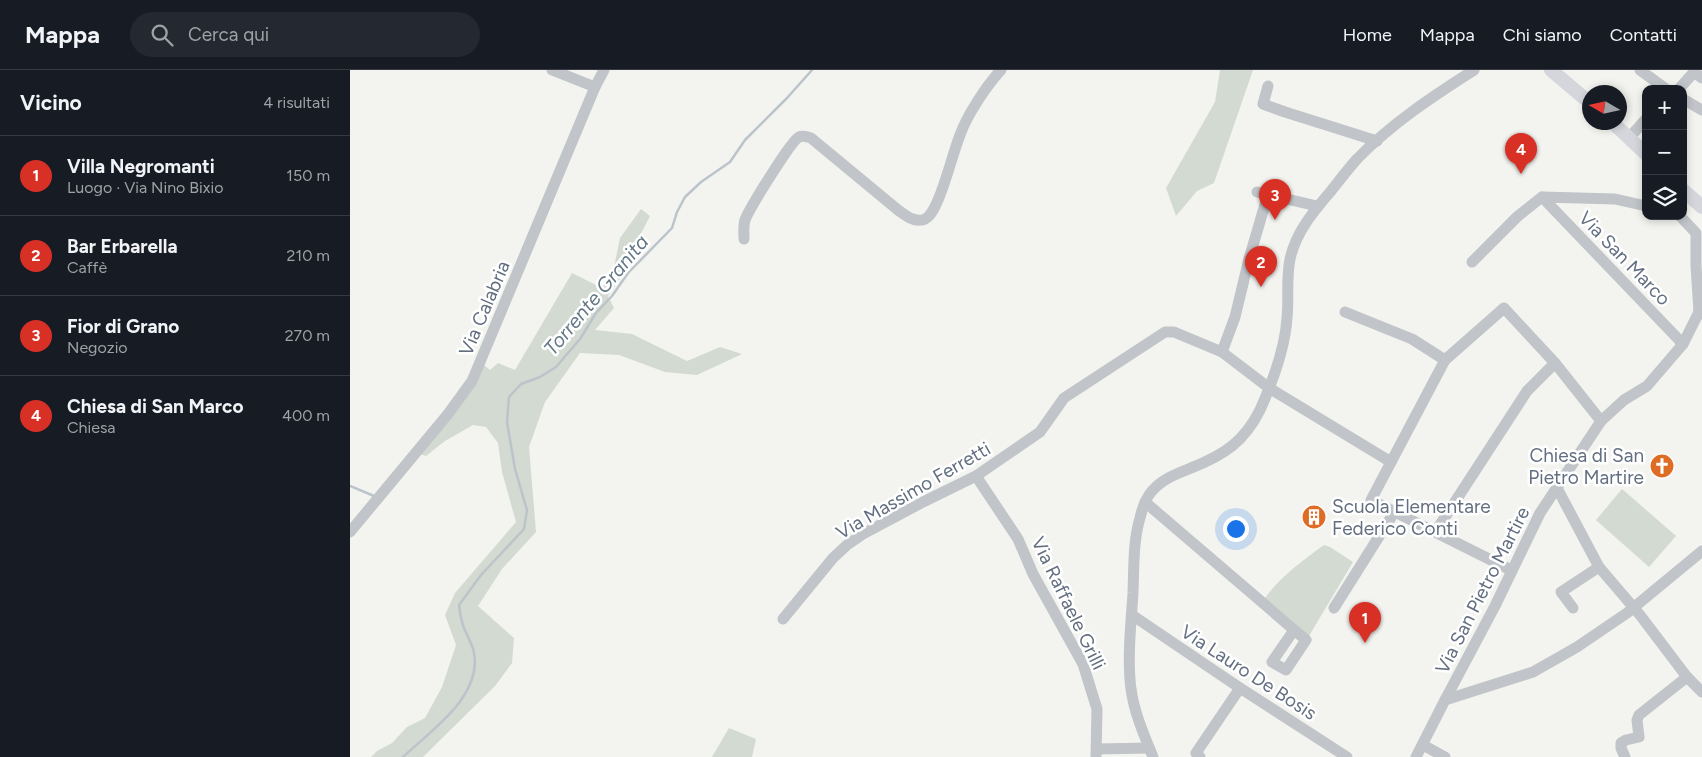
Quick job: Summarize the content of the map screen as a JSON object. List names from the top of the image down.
{
  "streets": {
    "street": [
      "Via San Marco",
      "Via Calabria",
      "Via Massimo Ferretti",
      "Via San Pietro Martire",
      "Via Raffaele Grilli",
      "Via Lauro De Bosis"
    ]
  },
  "crossings": [
    ["Via San Marco", "Via San Pietro Martire"],
    ["Via Massimo Ferretti", "Via Raffaele Grilli"]
  ],
  "water": ["Torrente Granita"],
  "places": {
    "church": ["Chiesa di San Pietro Martire"],
    "building": ["Scuola Elementare Federico Conti"]
  },
  "north": "left",
  "page": {
    "header": "Mappa",
    "search": "Cerca qui",
    "nav": [
      "Home",
      "Mappa",
      "Chi siamo",
      "Contatti"
    ],
    "heading": ["Vicino", "4 risultati"],
    "map_buttons": ["+", "−"],
    "pins": [
      "4",
      "3",
      "2",
      "1"
    ],
    "list": [
      {
        "mark": "1",
        "name": "Villa Negromanti",
        "note": "Luogo · Via Nino Bixio",
        "value": "150 m"
      },
      {
        "mark": "2",
        "name": "Bar Erbarella",
        "note": "Caffè",
        "value": "210 m"
      },
      {
        "mark": "3",
        "name": "Fior di Grano",
        "note": "Negozio",
        "value": "270 m"
      },
      {
        "mark": "4",
        "name": "Chiesa di San Marco",
        "note": "Chiesa",
        "value": "400 m"
      }
    ]
  }
}
